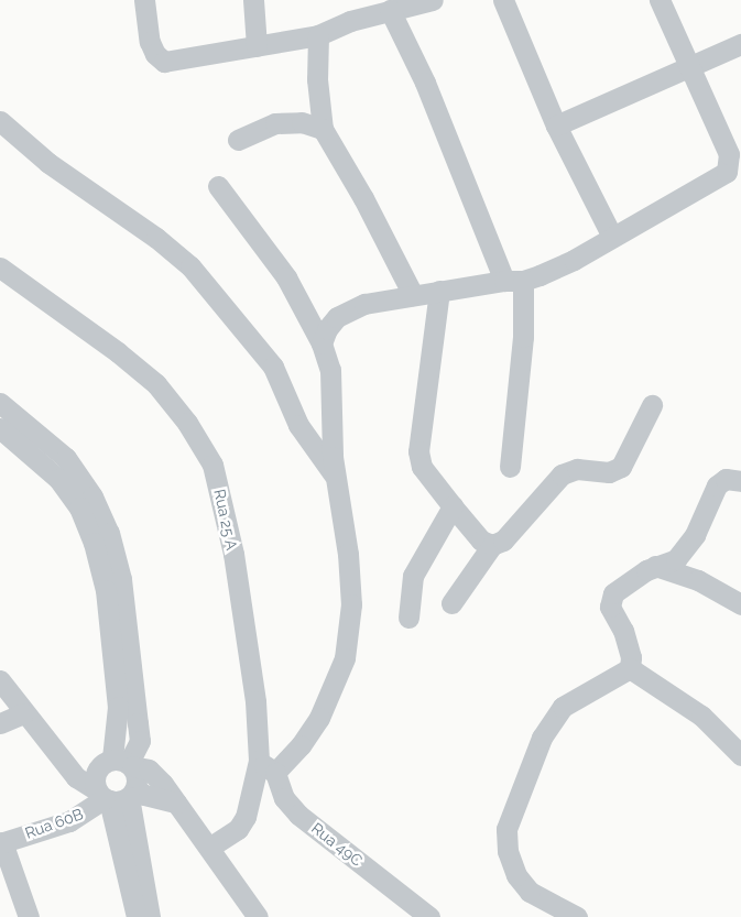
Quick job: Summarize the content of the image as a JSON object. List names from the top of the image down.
{
  "streets": {
    "street": ["Rua 25 A", "Rua 60B", "Rua 49C"]
  },
  "crossings": [
    ["Rua 25 A", "Rua 49C"]
  ]
}
